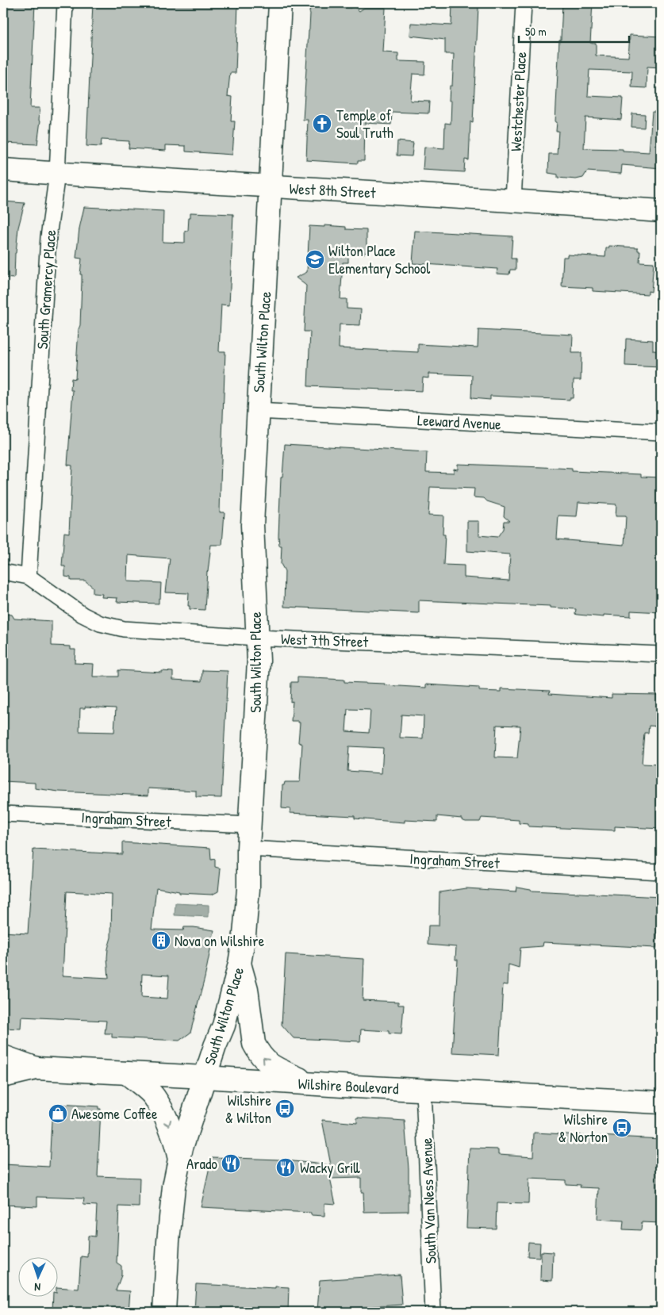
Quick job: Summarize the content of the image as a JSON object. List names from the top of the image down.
{
  "streets": {
    "main road": ["West 8th Street", "South Wilton Place", "Wilshire Boulevard"],
    "street": [
      "Westchester Place",
      "South Gramercy Place",
      "Leeward Avenue",
      "West 7th Street",
      "Ingraham Street",
      "South Van Ness Avenue"
    ]
  },
  "crossings": [
    ["Westchester Place", "West 8th Street"],
    ["West 8th Street", "South Gramercy Place"],
    ["West 8th Street", "South Wilton Place"],
    ["South Gramercy Place", "West 7th Street"],
    ["South Wilton Place", "Leeward Avenue"],
    ["South Wilton Place", "West 7th Street"],
    ["South Wilton Place", "Ingraham Street"],
    ["South Wilton Place", "Wilshire Boulevard"],
    ["Wilshire Boulevard", "South Van Ness Avenue"]
  ],
  "places": {
    "church": ["Temple of Soul Truth"],
    "school or university": ["Wilton Place Elementary School"],
    "building": ["Nova on Wilshire"],
    "bus stop": ["Wilshire & Wilton", "Wilshire & Norton"],
    "shop": ["Awesome Coffee"],
    "restaurant": ["Arado", "Wacky Grill"]
  },
  "scale_bar": "50 m",
  "north": "bottom"
}
